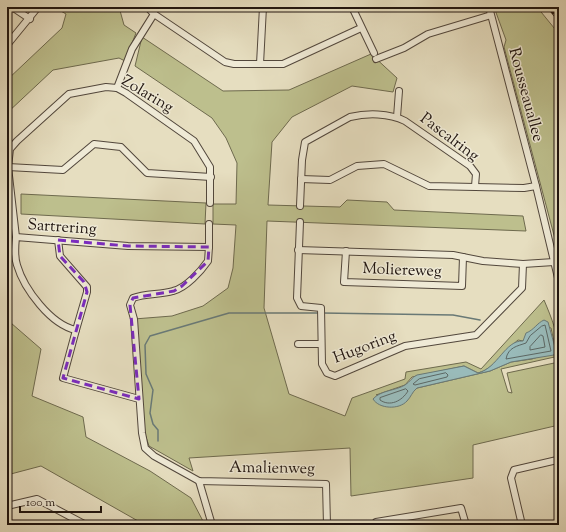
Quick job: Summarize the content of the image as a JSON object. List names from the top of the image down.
{
  "streets": {
    "street": [
      "Zolaring",
      "Rousseauallee",
      "Pascalring",
      "Sartrering",
      "Moliereweg",
      "Hugoring",
      "Amalienweg"
    ]
  },
  "crossings": [
    ["Zolaring", "Sartrering"],
    ["Rousseauallee", "Pascalring"]
  ],
  "scale_bar": "100 m"
}
